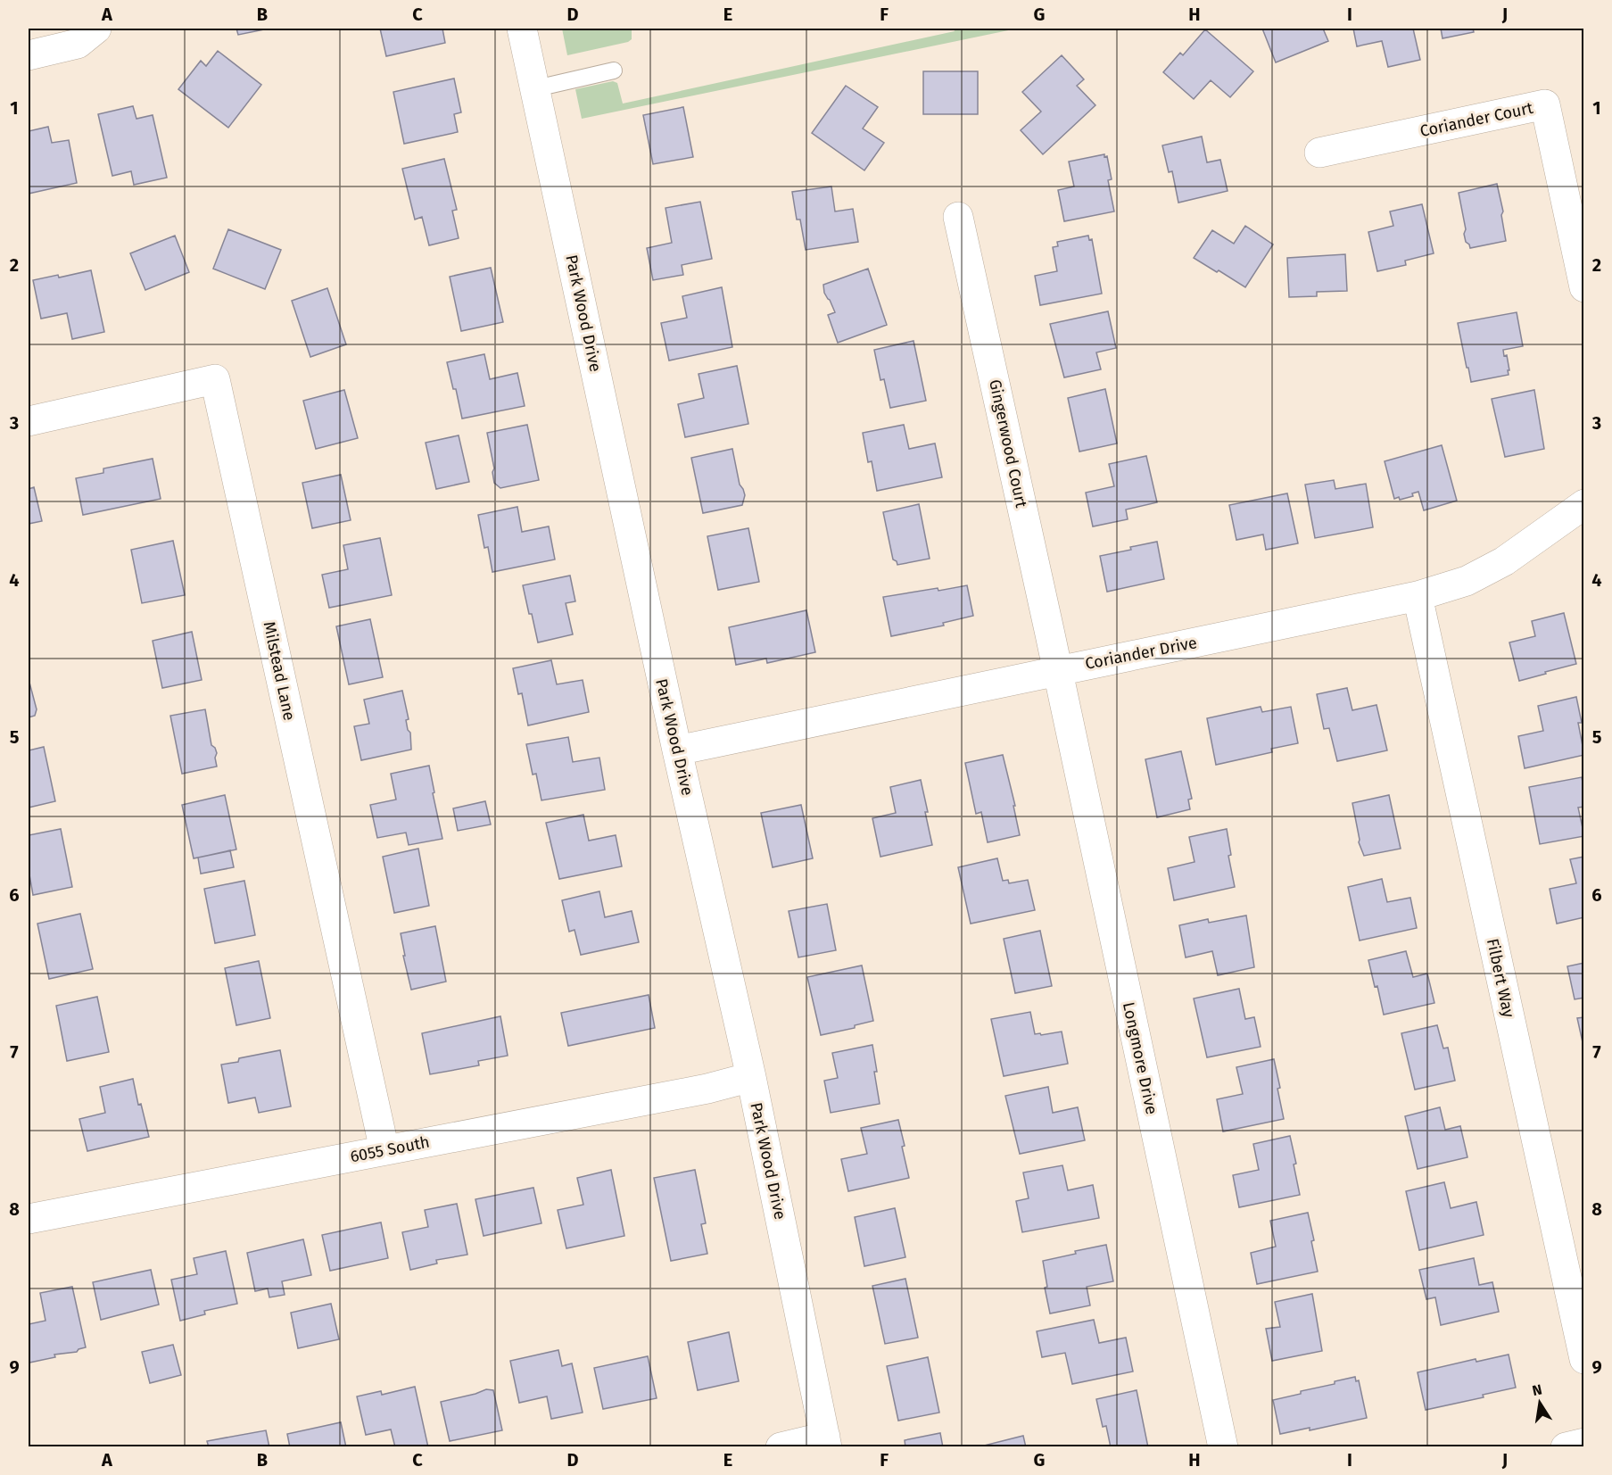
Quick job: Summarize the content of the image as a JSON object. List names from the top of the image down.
{
  "streets": {
    "street": [
      "Coriander Court",
      "Park Wood Drive",
      "Gingerwood Court",
      "Coriander Drive",
      "Milstead Lane",
      "Filbert Way",
      "Longmore Drive",
      "6055 South"
    ]
  },
  "crossings": [
    ["Park Wood Drive", "Coriander Drive"],
    ["Park Wood Drive", "6055 South"],
    ["Gingerwood Court", "Coriander Drive"],
    ["Gingerwood Court", "Longmore Drive"],
    ["Coriander Drive", "Filbert Way"],
    ["Coriander Drive", "Longmore Drive"],
    ["Milstead Lane", "6055 South"]
  ],
  "north": "top",
  "grid": {
    "columns": [
      "A",
      "B",
      "C",
      "D",
      "E",
      "F",
      "G",
      "H",
      "I",
      "J"
    ],
    "rows": [
      "1",
      "2",
      "3",
      "4",
      "5",
      "6",
      "7",
      "8",
      "9"
    ]
  }
}
